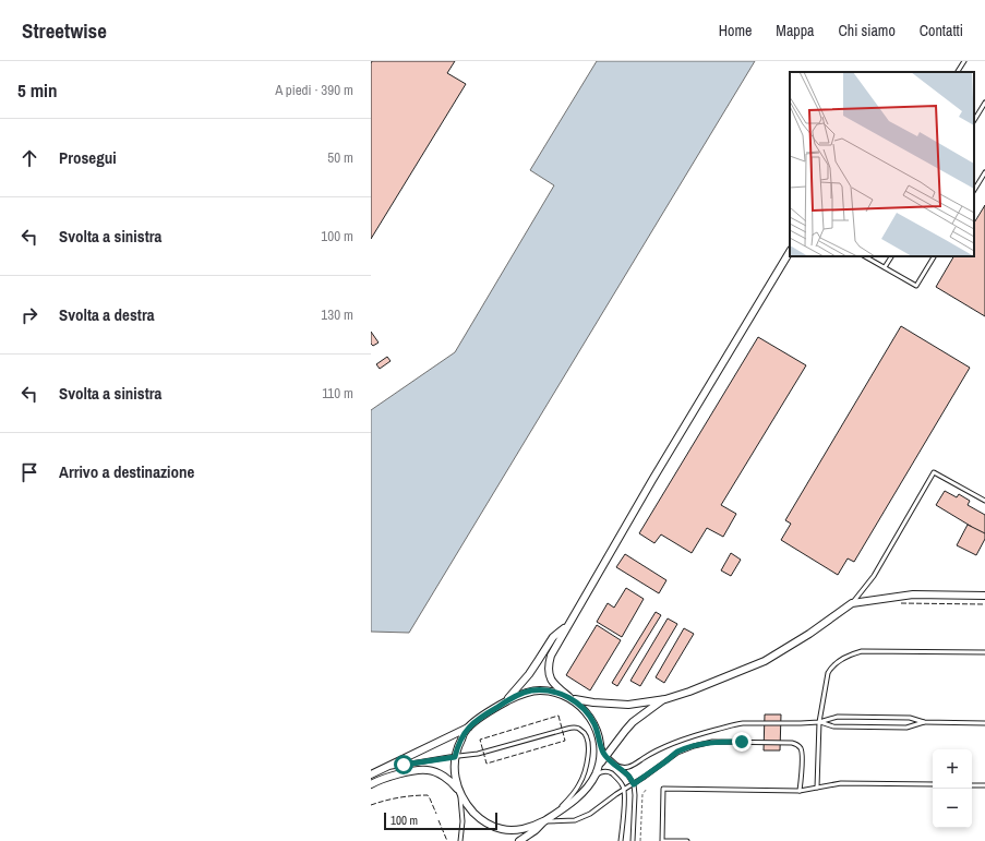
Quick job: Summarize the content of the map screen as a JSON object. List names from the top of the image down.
{
  "scale_bar": "100 m",
  "page": {
    "header": "Streetwise",
    "nav": [
      "Home",
      "Mappa",
      "Chi siamo",
      "Contatti"
    ],
    "heading": ["5 min", "A piedi · 390 m"],
    "list": [
      ["Prosegui", "50 m"],
      ["Svolta a sinistra", "100 m"],
      ["Svolta a destra", "130 m"],
      ["Svolta a sinistra", "110 m"],
      "Arrivo a destinazione"
    ],
    "map_buttons": ["+", "−"],
    "scale": "100 m"
  }
}
